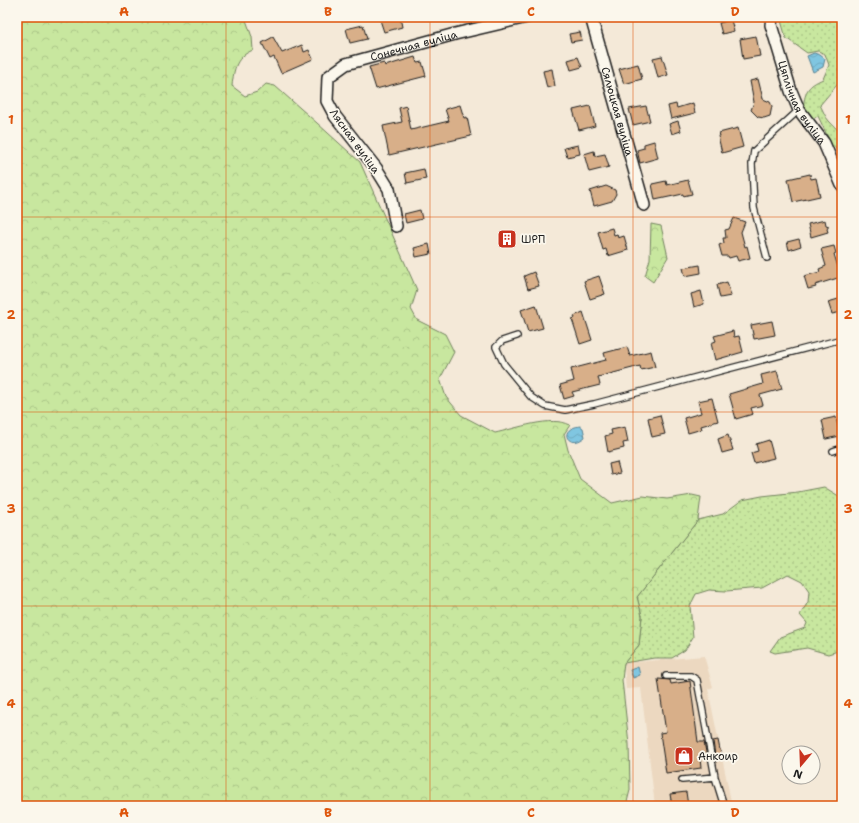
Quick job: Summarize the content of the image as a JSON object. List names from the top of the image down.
{
  "streets": {
    "street": [
      "Сонечная вуліца",
      "Цяплічная вуліца",
      "Сялюцкая вуліца",
      "Лясная вуліца"
    ]
  },
  "crossings": [
    ["Сонечная вуліца", "Лясная вуліца"]
  ],
  "places": {
    "building": ["ШРП"],
    "shop": ["Анкоир"]
  },
  "north": "bottom",
  "grid": {
    "columns": [
      "A",
      "B",
      "C",
      "D"
    ],
    "rows": [
      "1",
      "2",
      "3",
      "4"
    ]
  }
}
